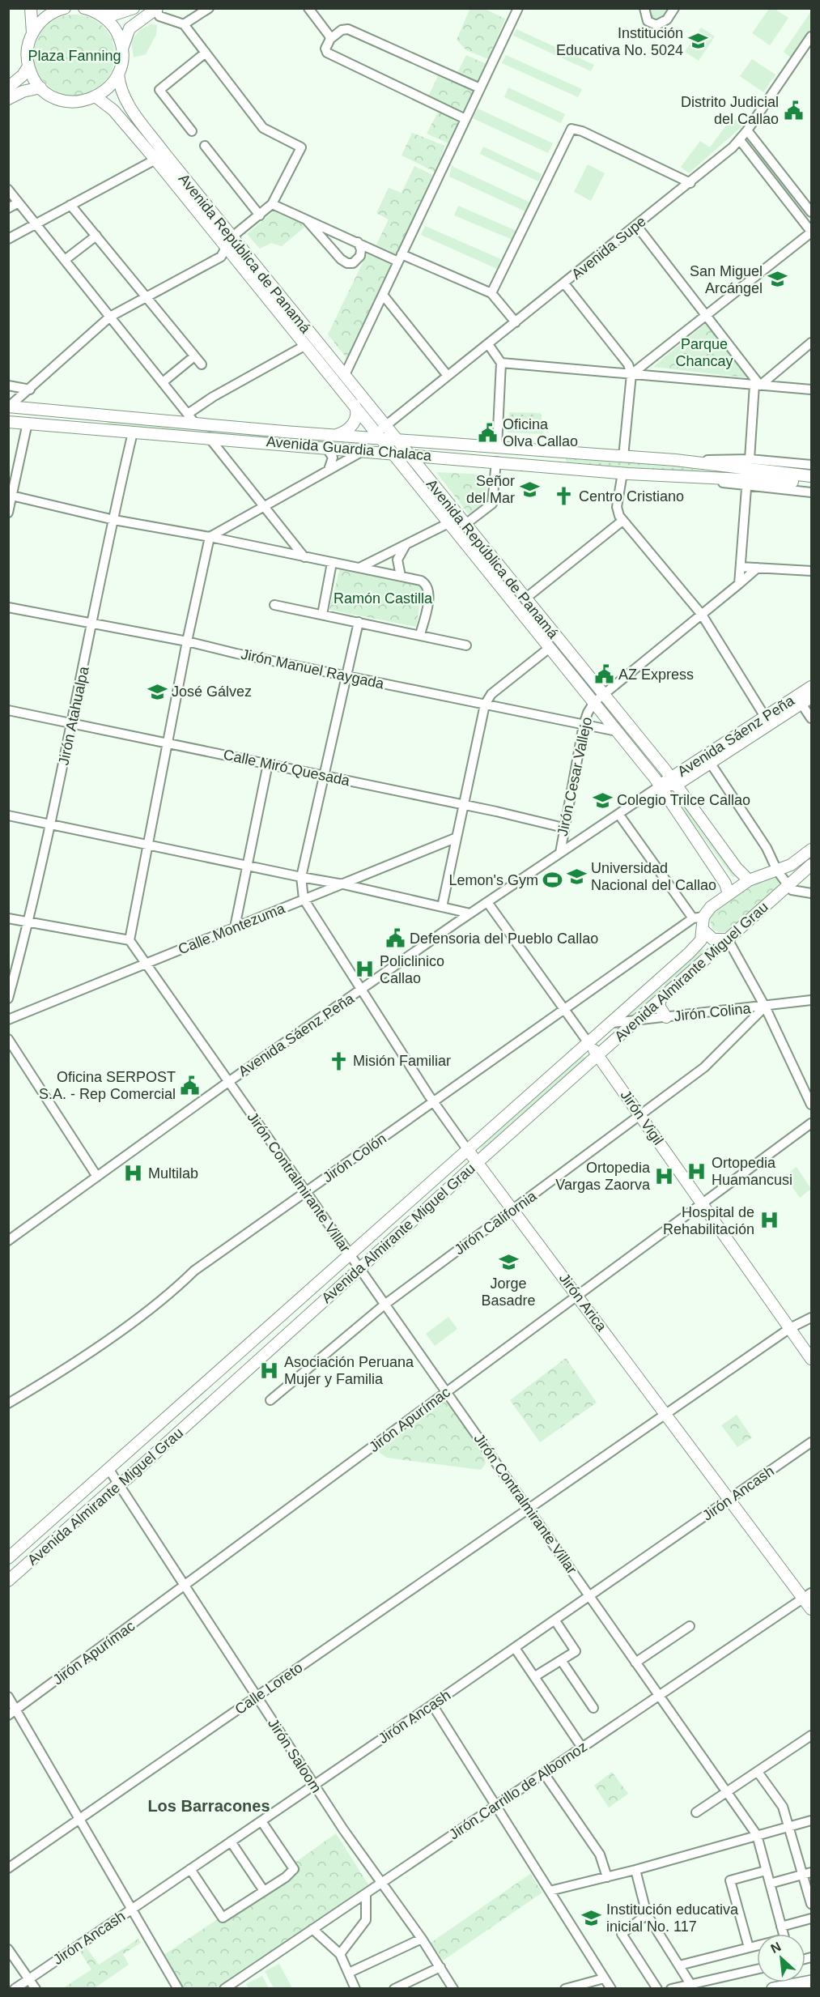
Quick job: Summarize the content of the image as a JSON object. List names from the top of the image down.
{
  "streets": {
    "main road": [
      "Avenida República de Panamá",
      "Avenida Guardia Chalaca",
      "Avenida Sáenz Peña",
      "Avenida Almirante Miguel Grau",
      "Jirón Vigil",
      "Jirón Arica"
    ],
    "street": [
      "Avenida Supe",
      "Jirón Manuel Raygada",
      "Jirón Atahualpa",
      "Calle Miró Quesada",
      "Jirón Cesar Vallejo",
      "Calle Montezuma",
      "Jirón Colina",
      "Jirón Colón",
      "Jirón Contralmirante Villar",
      "Jirón California",
      "Jirón Apurímac",
      "Jirón Ancash",
      "Calle Loreto",
      "Jirón Saloom",
      "Jirón Carrillo de Albornoz"
    ]
  },
  "crossings": [
    ["Avenida Supe", "Avenida República de Panamá"],
    ["Avenida Supe", "Avenida Guardia Chalaca"],
    ["Avenida República de Panamá", "Avenida Guardia Chalaca"],
    ["Avenida República de Panamá", "Jirón Manuel Raygada"],
    ["Avenida República de Panamá", "Avenida Sáenz Peña"],
    ["Avenida República de Panamá", "Jirón Cesar Vallejo"],
    ["Avenida República de Panamá", "Avenida Almirante Miguel Grau"],
    ["Avenida Guardia Chalaca", "Jirón Atahualpa"],
    ["Jirón Manuel Raygada", "Jirón Atahualpa"],
    ["Jirón Manuel Raygada", "Jirón Cesar Vallejo"],
    ["Jirón Atahualpa", "Calle Miró Quesada"],
    ["Avenida Sáenz Peña", "Jirón Cesar Vallejo"],
    ["Avenida Sáenz Peña", "Jirón Vigil"],
    ["Avenida Sáenz Peña", "Jirón Contralmirante Villar"],
    ["Avenida Sáenz Peña", "Jirón Arica"],
    ["Calle Miró Quesada", "Jirón Cesar Vallejo"],
    ["Calle Montezuma", "Jirón Contralmirante Villar"],
    ["Calle Montezuma", "Jirón Arica"],
    ["Avenida Almirante Miguel Grau", "Jirón Colina"],
    ["Avenida Almirante Miguel Grau", "Jirón Vigil"],
    ["Avenida Almirante Miguel Grau", "Jirón Colón"],
    ["Avenida Almirante Miguel Grau", "Jirón Contralmirante Villar"],
    ["Avenida Almirante Miguel Grau", "Jirón Arica"],
    ["Avenida Almirante Miguel Grau", "Jirón Saloom"],
    ["Jirón Colina", "Jirón California"],
    ["Jirón Vigil", "Jirón Colón"],
    ["Jirón Vigil", "Jirón California"],
    ["Jirón Vigil", "Jirón Apurímac"],
    ["Jirón Vigil", "Calle Loreto"],
    ["Jirón Colón", "Jirón Contralmirante Villar"],
    ["Jirón Colón", "Jirón Arica"],
    ["Jirón Contralmirante Villar", "Jirón California"],
    ["Jirón Contralmirante Villar", "Jirón Apurímac"],
    ["Jirón Contralmirante Villar", "Jirón Ancash"],
    ["Jirón Contralmirante Villar", "Calle Loreto"],
    ["Jirón Contralmirante Villar", "Jirón Carrillo de Albornoz"],
    ["Jirón California", "Jirón Arica"],
    ["Jirón Arica", "Jirón Apurímac"],
    ["Jirón Arica", "Jirón Ancash"],
    ["Jirón Arica", "Calle Loreto"],
    ["Jirón Arica", "Jirón Carrillo de Albornoz"],
    ["Jirón Apurímac", "Jirón Saloom"],
    ["Jirón Ancash", "Jirón Saloom"],
    ["Calle Loreto", "Jirón Saloom"],
    ["Jirón Saloom", "Jirón Carrillo de Albornoz"]
  ],
  "districts": ["Los Barracones"],
  "parks": ["Plaza Fanning", "Parque Chancay", "Ramón Castilla"],
  "places": {
    "school or university": [
      "Institución Educativa No. 5024",
      "San Miguel Arcángel",
      "Señor del Mar",
      "José Gálvez",
      "Colegio Trilce Callao",
      "Universidad Nacional del Callao",
      "Jorge Basadre",
      "Institución educativa inicial No. 117"
    ],
    "public building": [
      "Distrito Judicial del Callao",
      "Oficina Olva Callao",
      "AZ Express",
      "Defensoria del Pueblo Callao",
      "Oficina SERPOST S.A. - Rep Comercial"
    ],
    "church": ["Centro Cristiano", "Misión Familiar"],
    "sports": ["Lemon's Gym"],
    "hospital": [
      "Policlinico Callao",
      "Ortopedia Huamancusi",
      "Multilab",
      "Ortopedia Vargas Zaorva",
      "Hospital de Rehabilitación",
      "Asociación Peruana Mujer y Familia"
    ]
  },
  "north": "top left"
}
